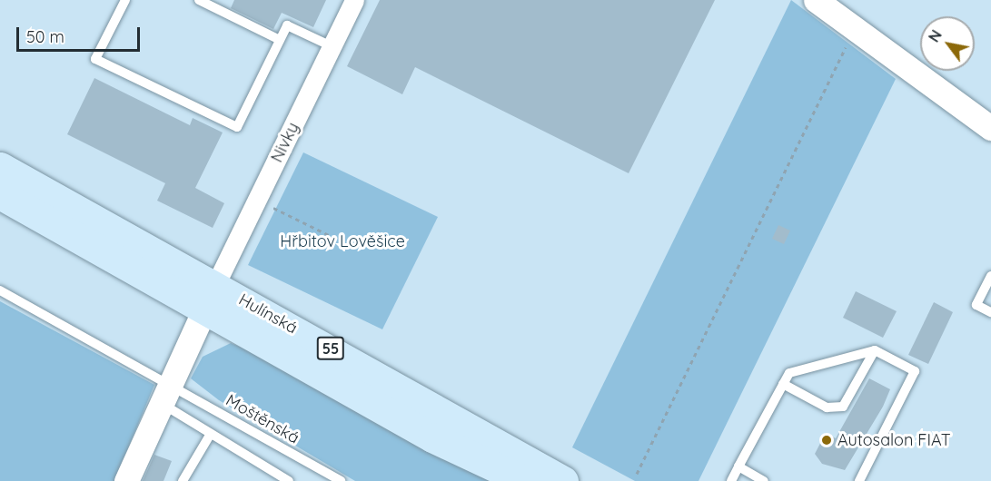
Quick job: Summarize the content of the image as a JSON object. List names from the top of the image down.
{
  "streets": {
    "main road": ["Hulínská", "55"],
    "street": ["Nivky"],
    "lane": ["Moštěnská"]
  },
  "crossings": [
    ["Nivky", "Hulínská"]
  ],
  "parks": ["Hřbitov Lověšice"],
  "places": ["Autosalon FIAT"],
  "scale_bar": "50 m",
  "north": "top left"
}
